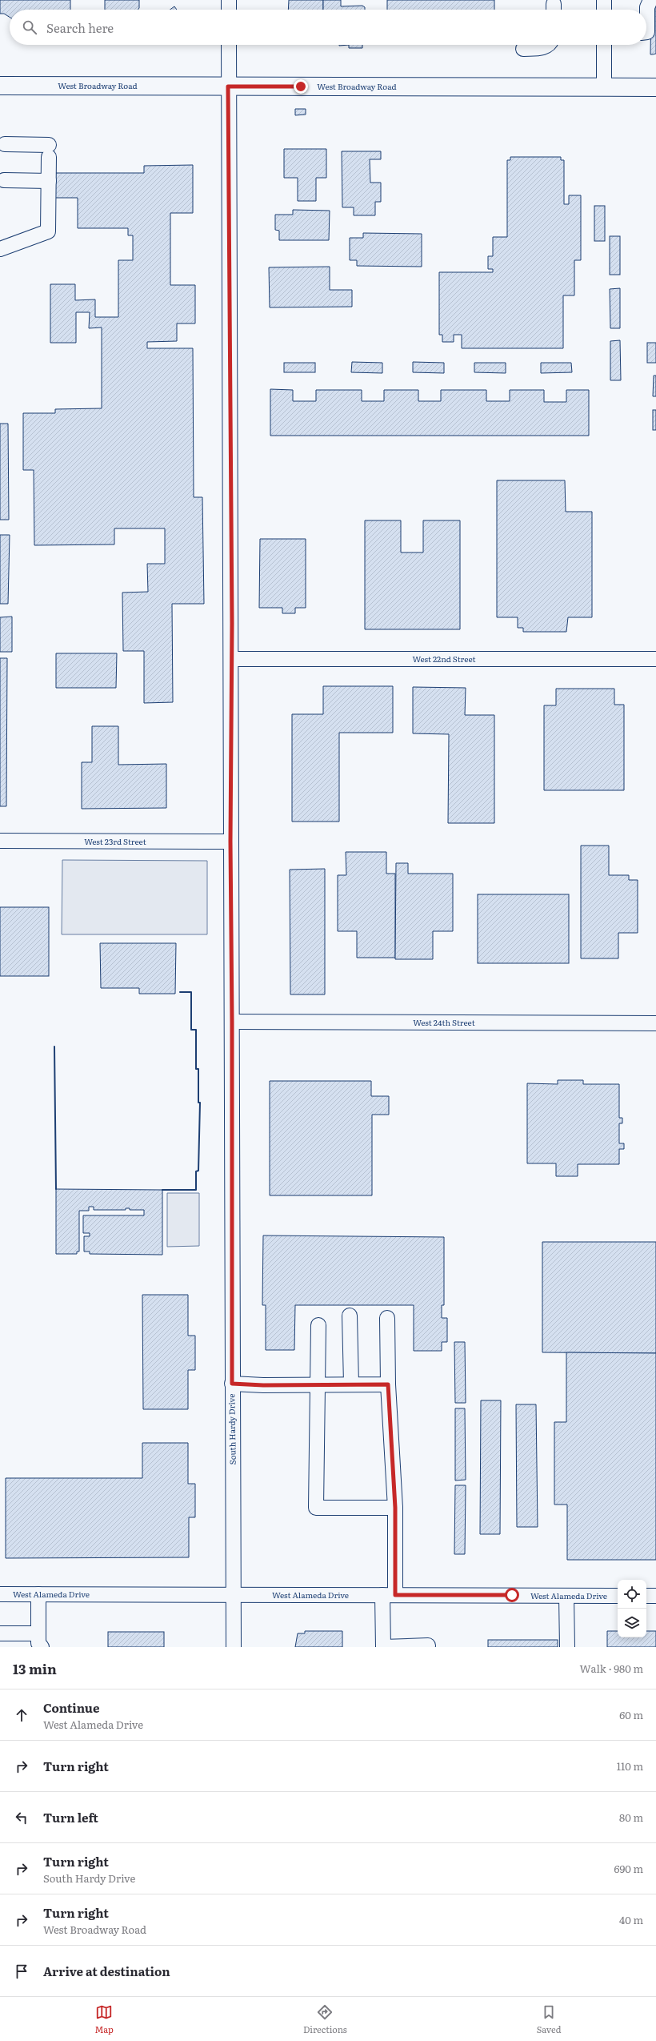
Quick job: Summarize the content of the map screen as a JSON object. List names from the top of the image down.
{
  "streets": {
    "main road": ["West Broadway Road"],
    "street": [
      "West 22nd Street",
      "West 23rd Street",
      "West 24th Street",
      "South Hardy Drive",
      "West Alameda Drive"
    ]
  },
  "crossings": [
    ["West Broadway Road", "South Hardy Drive"],
    ["West 22nd Street", "South Hardy Drive"],
    ["West 23rd Street", "South Hardy Drive"],
    ["West 24th Street", "South Hardy Drive"],
    ["South Hardy Drive", "West Alameda Drive"]
  ],
  "page": {
    "search": "Search here",
    "heading": ["13 min", "Walk · 980 m"],
    "list": [
      ["Continue", "West Alameda Drive", "60 m"],
      ["Turn right", "110 m"],
      ["Turn left", "80 m"],
      ["Turn right", "South Hardy Drive", "690 m"],
      ["Turn right", "West Broadway Road", "40 m"],
      "Arrive at destination"
    ],
    "nav": ["Map", "Directions", "Saved"]
  }
}
